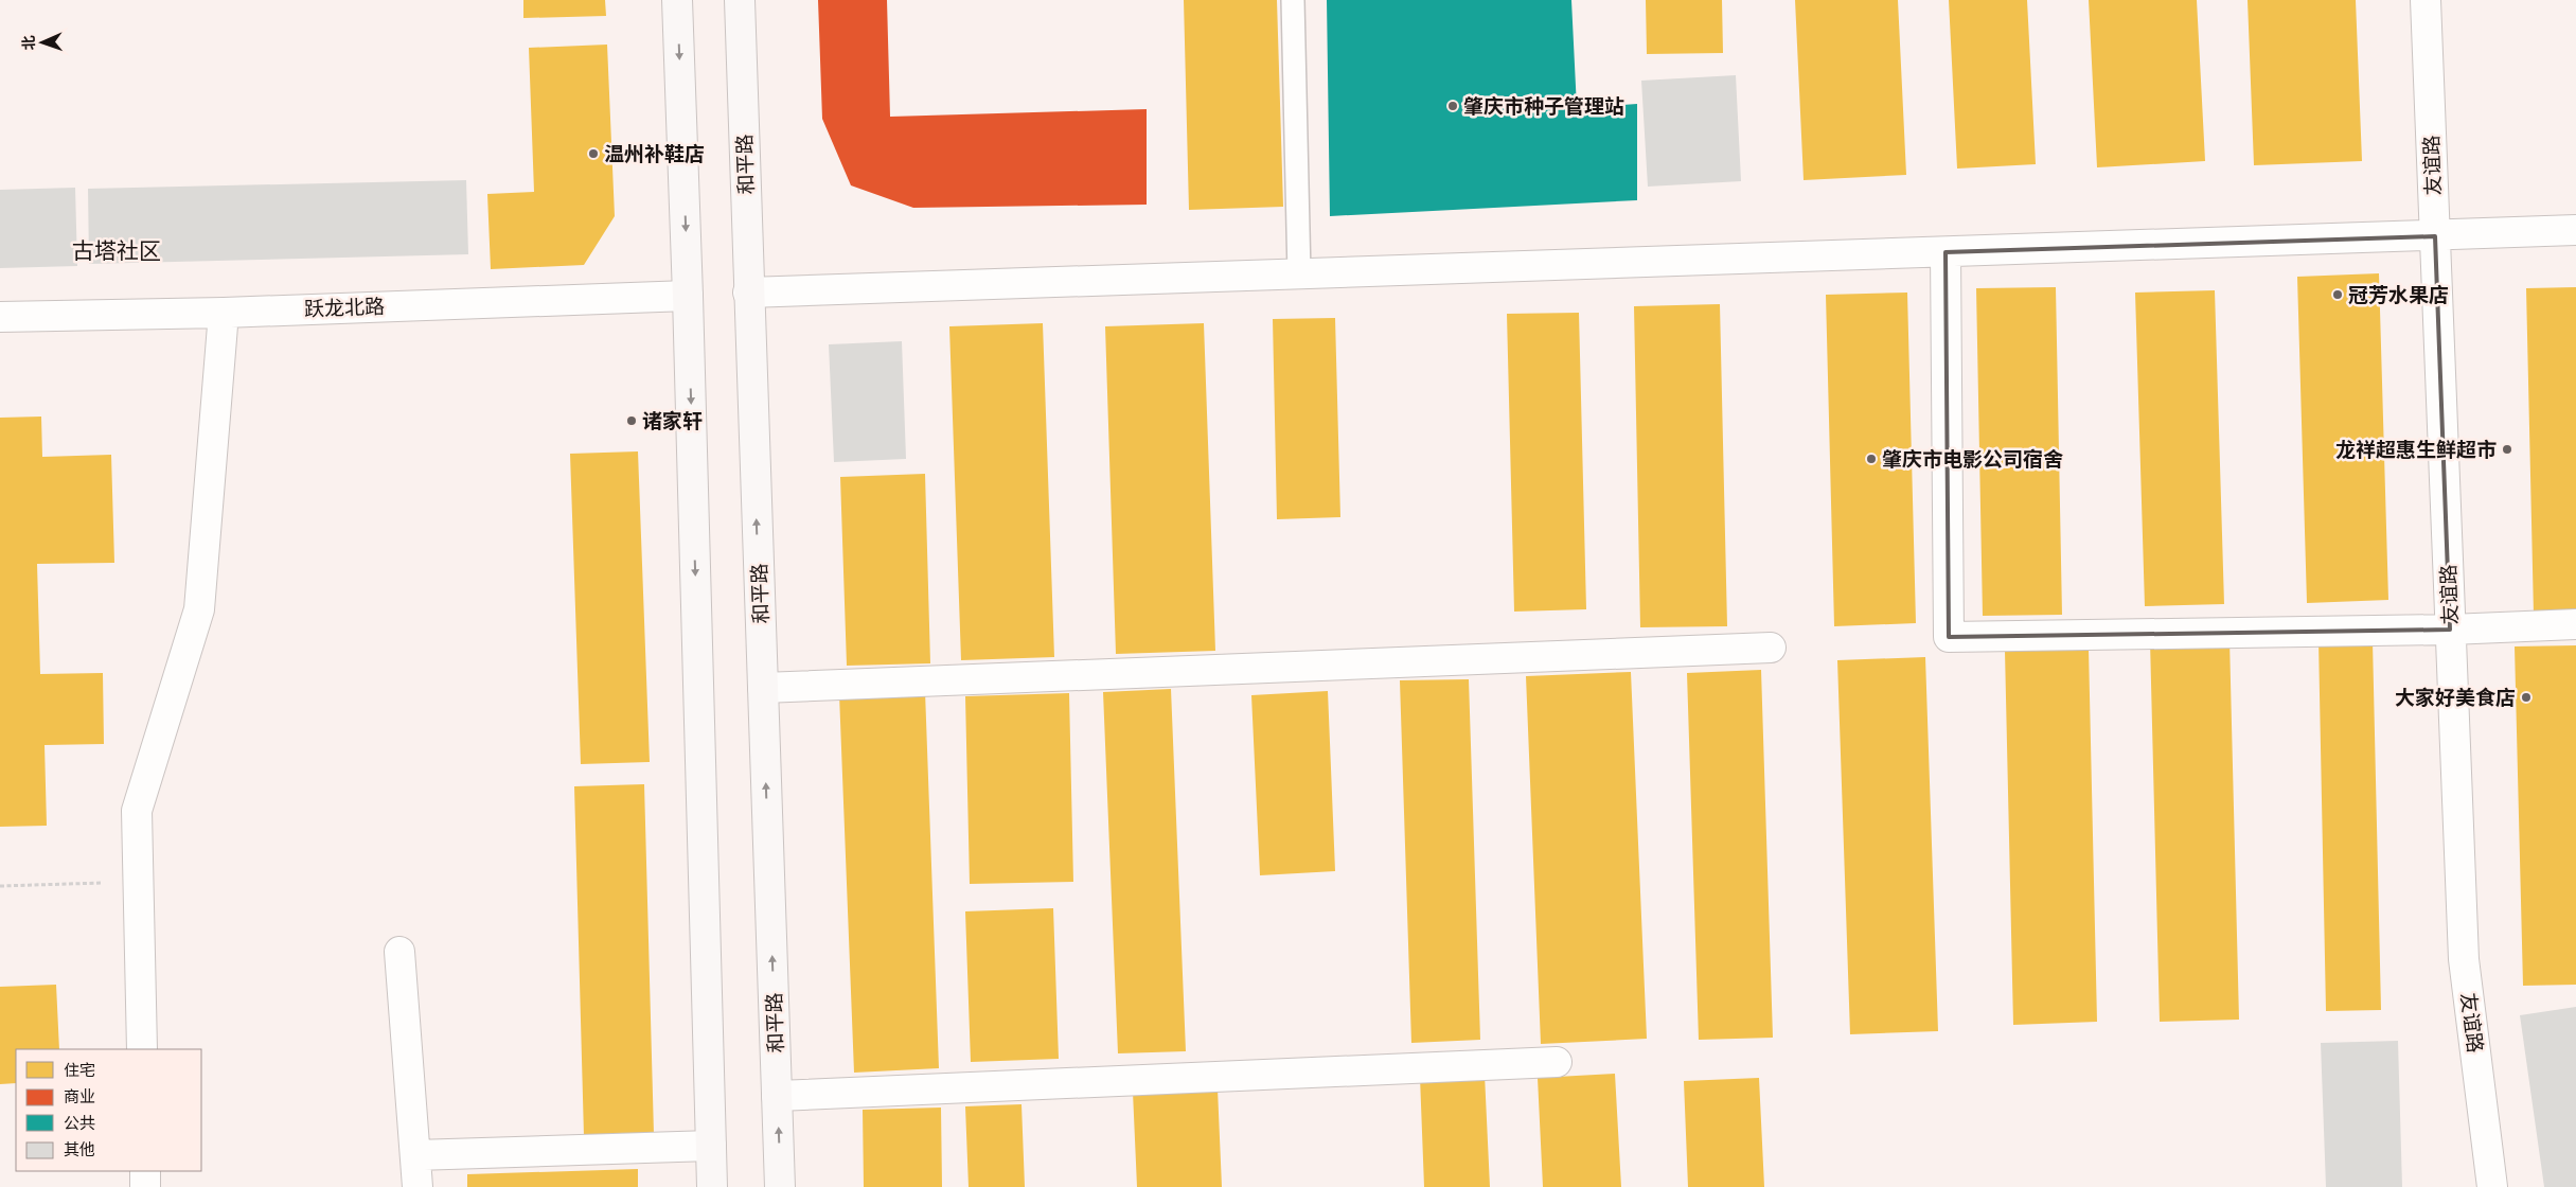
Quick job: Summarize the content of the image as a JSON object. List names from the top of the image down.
{
  "streets": {
    "main road": ["和平路"],
    "street": ["友谊路", "跃龙北路"]
  },
  "districts": ["古塔社区"],
  "places": [
    "肇庆市种子管理站",
    "温州补鞋店",
    "冠芳水果店",
    "诸家轩",
    "龙祥超惠生鲜超市",
    "肇庆市电影公司宿舍",
    "大家好美食店"
  ],
  "legend": [
    "住宅",
    "商业",
    "公共",
    "其他"
  ],
  "north": "left"
}
